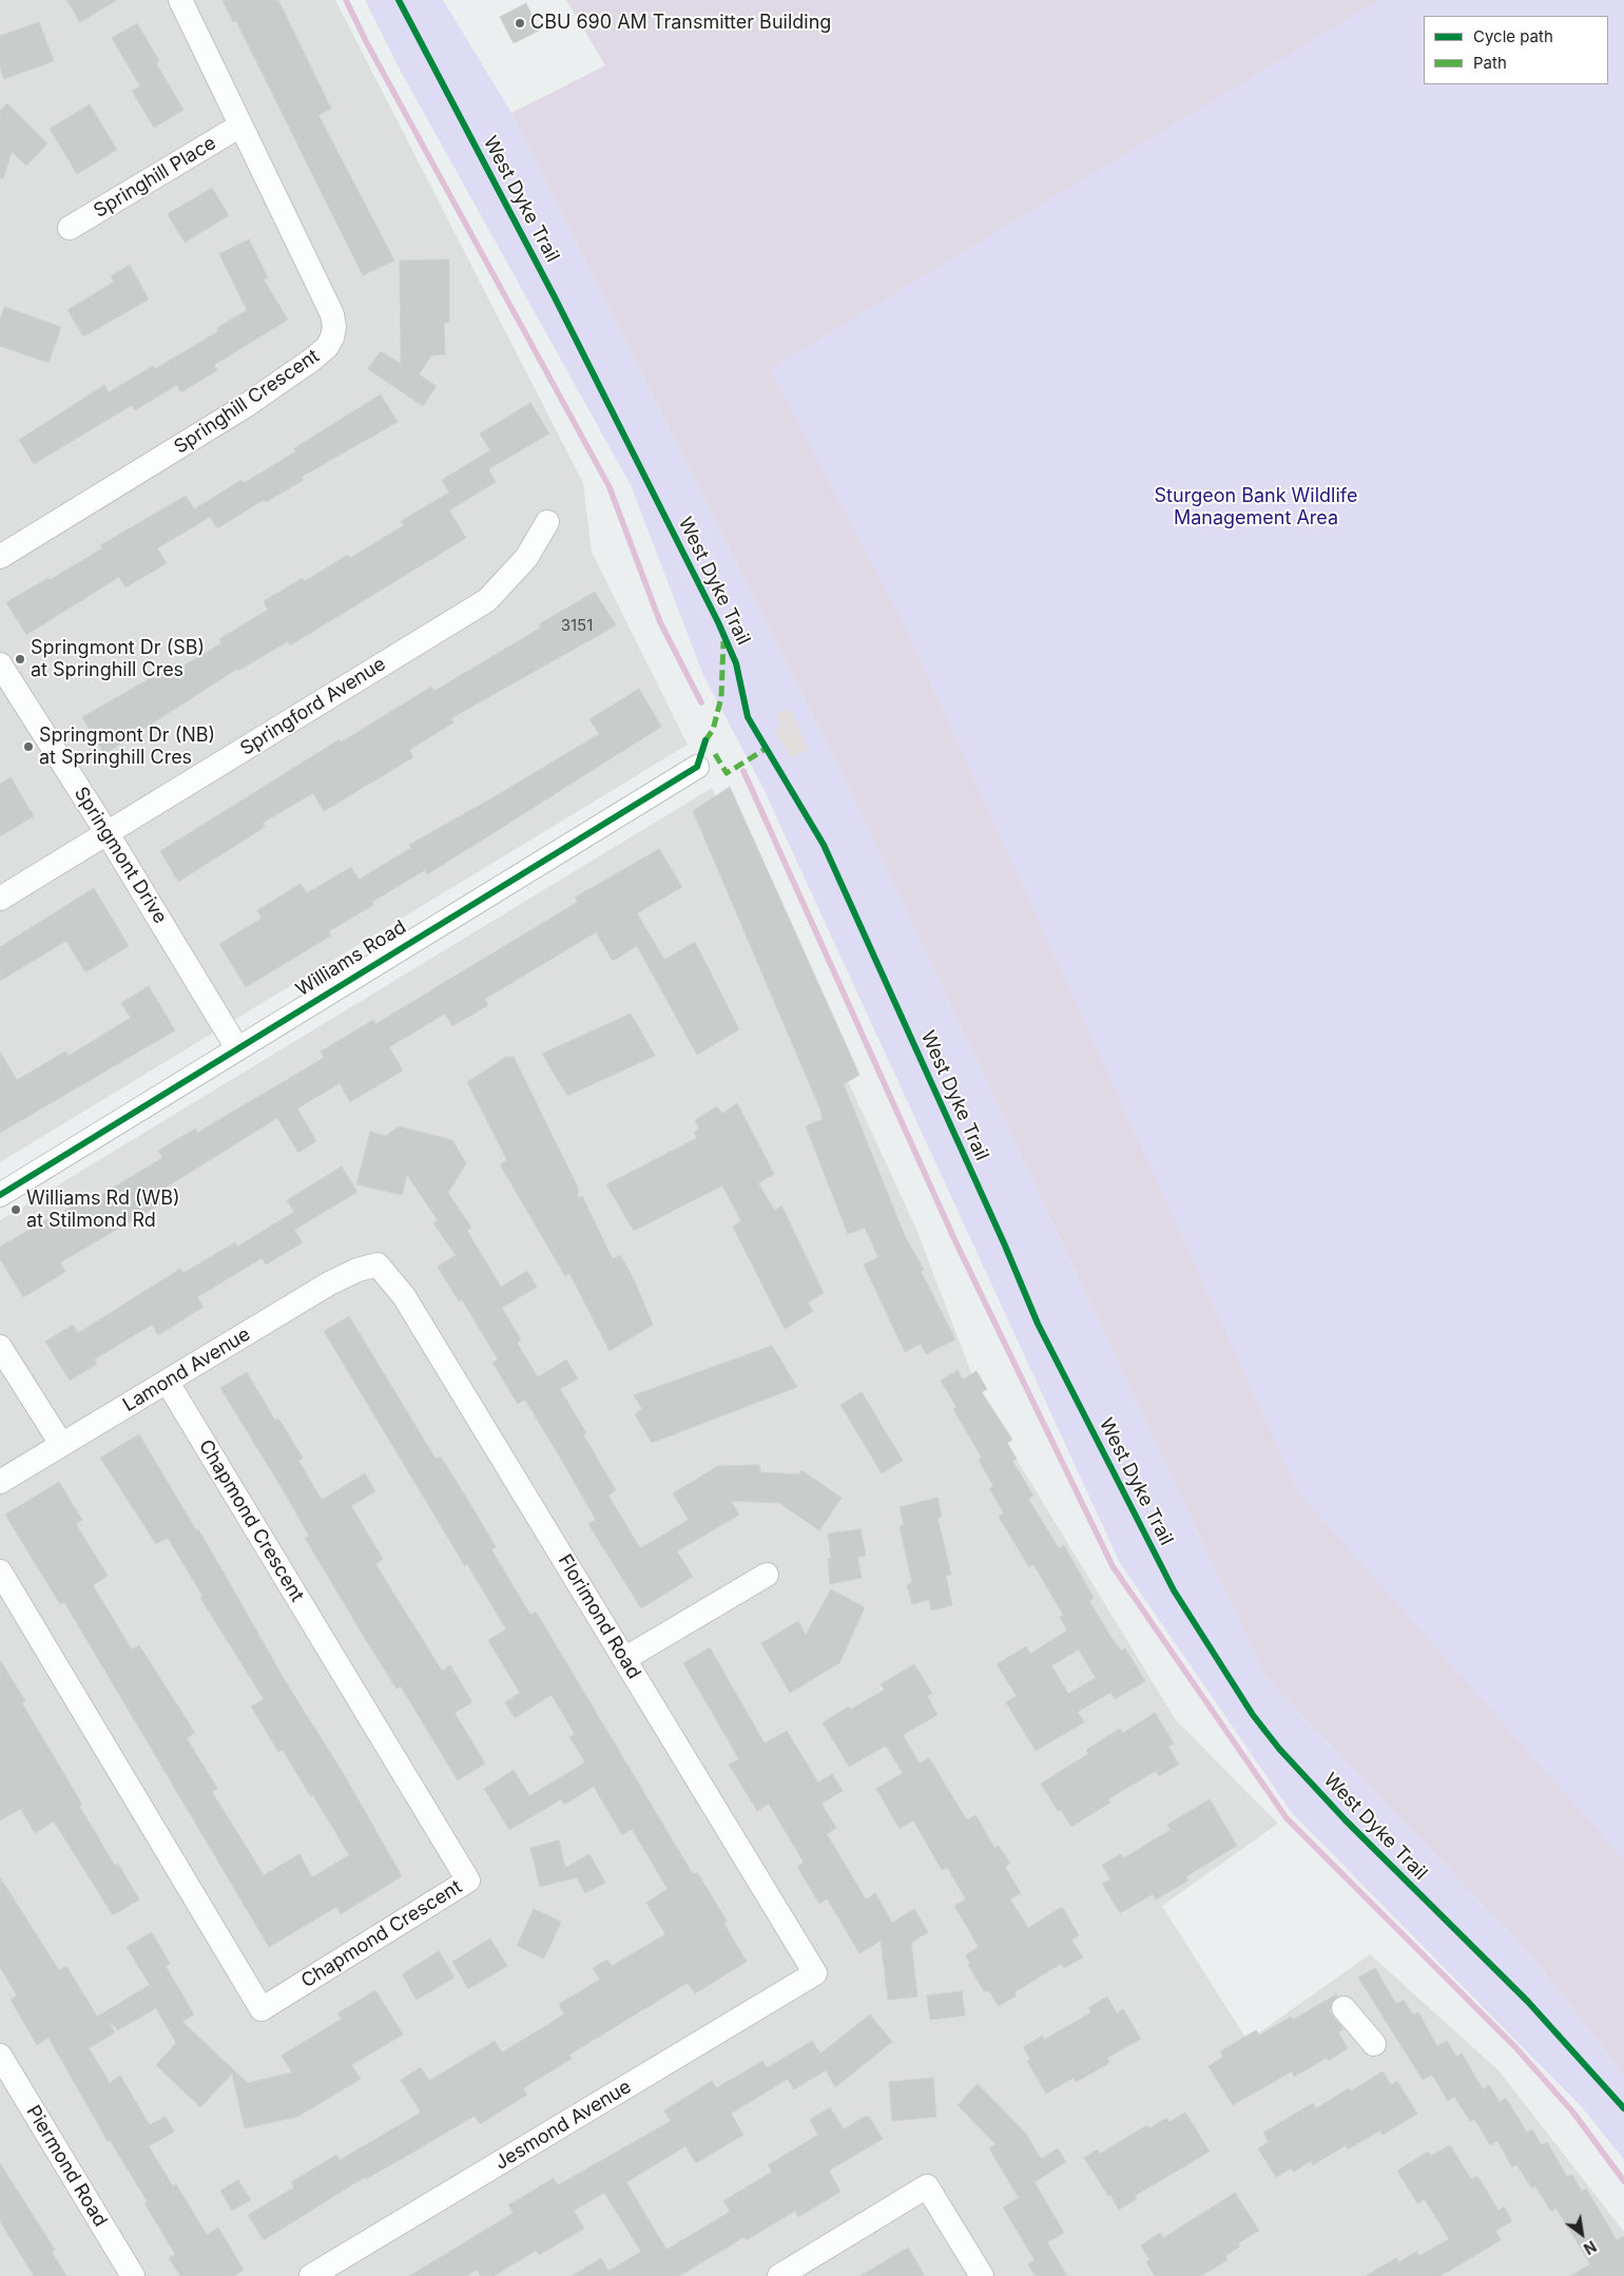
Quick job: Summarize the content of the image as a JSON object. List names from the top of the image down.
{
  "streets": {
    "street": [
      "Springhill Place",
      "Springhill Crescent",
      "Springford Avenue",
      "Springmont Drive",
      "Williams Road",
      "Lamond Avenue",
      "Chapmond Crescent",
      "Florimond Road",
      "Jesmond Avenue",
      "Piermond Road"
    ],
    "cycle path": ["West Dyke Trail"]
  },
  "crossings": [
    ["Springhill Place", "Springhill Crescent"],
    ["Springford Avenue", "Springmont Drive"],
    ["Springmont Drive", "Williams Road"],
    ["Lamond Avenue", "Chapmond Crescent"],
    ["Lamond Avenue", "Florimond Road"],
    ["Florimond Road", "Jesmond Avenue"]
  ],
  "parks": ["Sturgeon Bank Wildlife Management Area"],
  "places": [
    "CBU 690 AM Transmitter Building",
    "Springmont Dr (SB) at Springhill Cres",
    "Springmont Dr (NB) at Springhill Cres",
    "Williams Rd (WB) at Stilmond Rd"
  ],
  "house_numbers": ["3151"],
  "legend": ["Cycle path", "Path"],
  "north": "bottom right"
}
